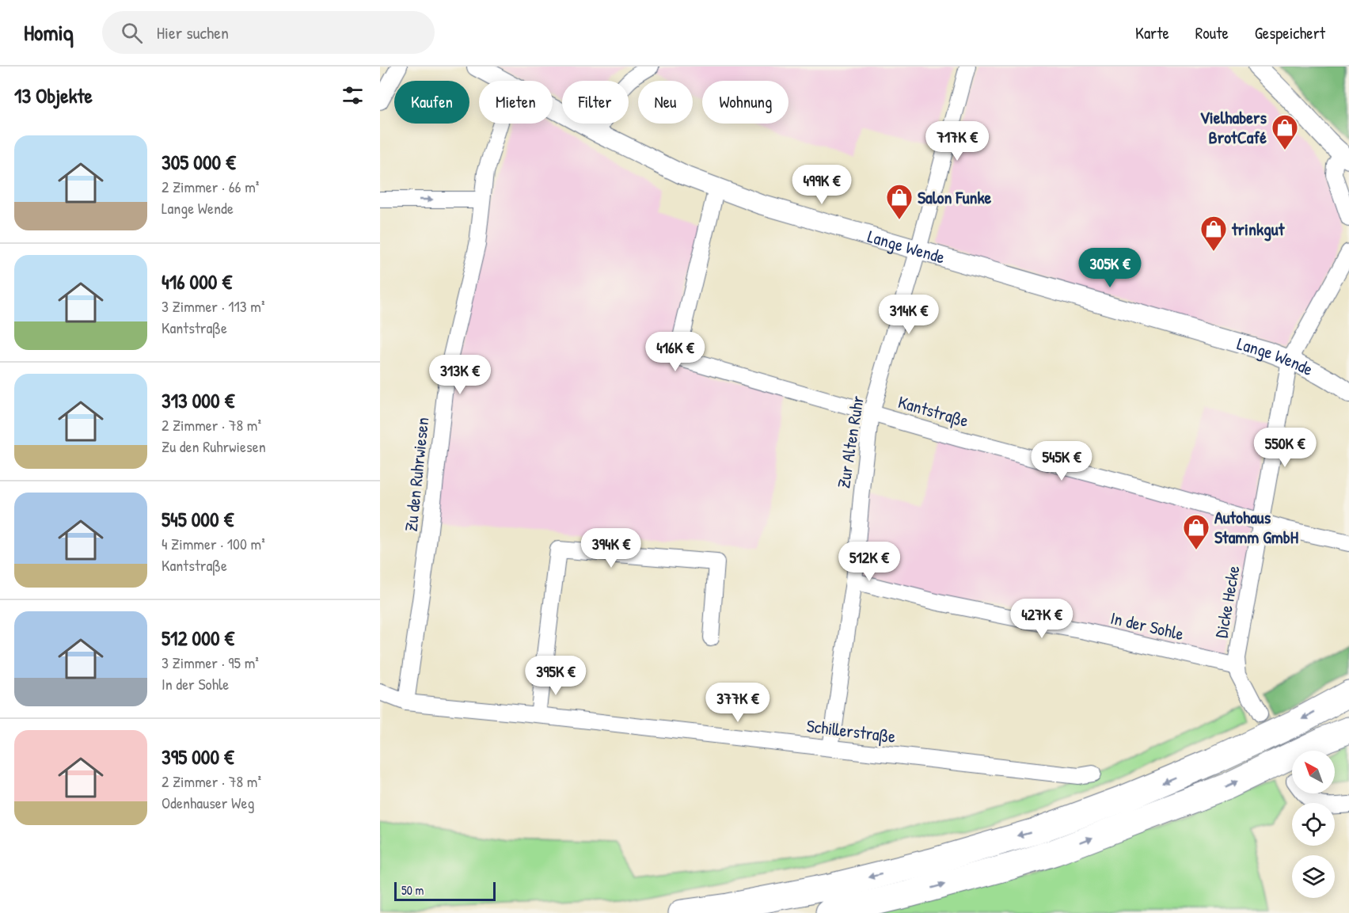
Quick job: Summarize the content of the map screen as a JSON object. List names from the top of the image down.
{
  "streets": {
    "street": [
      "Lange Wende",
      "Kantstraße",
      "Zur Alten Ruhr",
      "Zu den Ruhrwiesen",
      "Dicke Hecke",
      "In der Sohle",
      "Schillerstraße"
    ]
  },
  "crossings": [
    ["Lange Wende", "Kantstraße"],
    ["Lange Wende", "Zur Alten Ruhr"],
    ["Lange Wende", "Dicke Hecke"],
    ["Kantstraße", "Zur Alten Ruhr"],
    ["Kantstraße", "Dicke Hecke"],
    ["Zur Alten Ruhr", "In der Sohle"],
    ["Zur Alten Ruhr", "Schillerstraße"],
    ["Zu den Ruhrwiesen", "Schillerstraße"],
    ["Dicke Hecke", "In der Sohle"]
  ],
  "places": {
    "shop": [
      "Vielhabers BrotCafé",
      "Salon Funke",
      "trinkgut",
      "Autohaus Stamm GmbH"
    ]
  },
  "scale_bar": "50 m",
  "north": "top left",
  "page": {
    "header": "Homiq",
    "search": "Hier suchen",
    "nav": ["Karte", "Route", "Gespeichert"],
    "heading": "13 Objekte",
    "chip": [
      "Kaufen",
      "Mieten",
      "Filter",
      "Neu",
      "Wohnung"
    ],
    "price": [
      "717K €",
      "499K €",
      "305K €",
      "314K €",
      "416K €",
      "313K €",
      "550K €",
      "545K €",
      "394K €",
      "512K €",
      "427K €",
      "395K €",
      "377K €"
    ],
    "list": [
      {
        "name": "305 000 €",
        "note": "2 Zimmer · 66 m² · Lange Wende"
      },
      {
        "name": "416 000 €",
        "note": "3 Zimmer · 113 m² · Kantstraße"
      },
      {
        "name": "313 000 €",
        "note": "2 Zimmer · 78 m² · Zu den Ruhrwiesen"
      },
      {
        "name": "545 000 €",
        "note": "4 Zimmer · 100 m² · Kantstraße"
      },
      {
        "name": "512 000 €",
        "note": "3 Zimmer · 95 m² · In der Sohle"
      },
      {
        "name": "395 000 €",
        "note": "2 Zimmer · 78 m² · Odenhauser Weg"
      }
    ],
    "scale": "50 m"
  }
}
